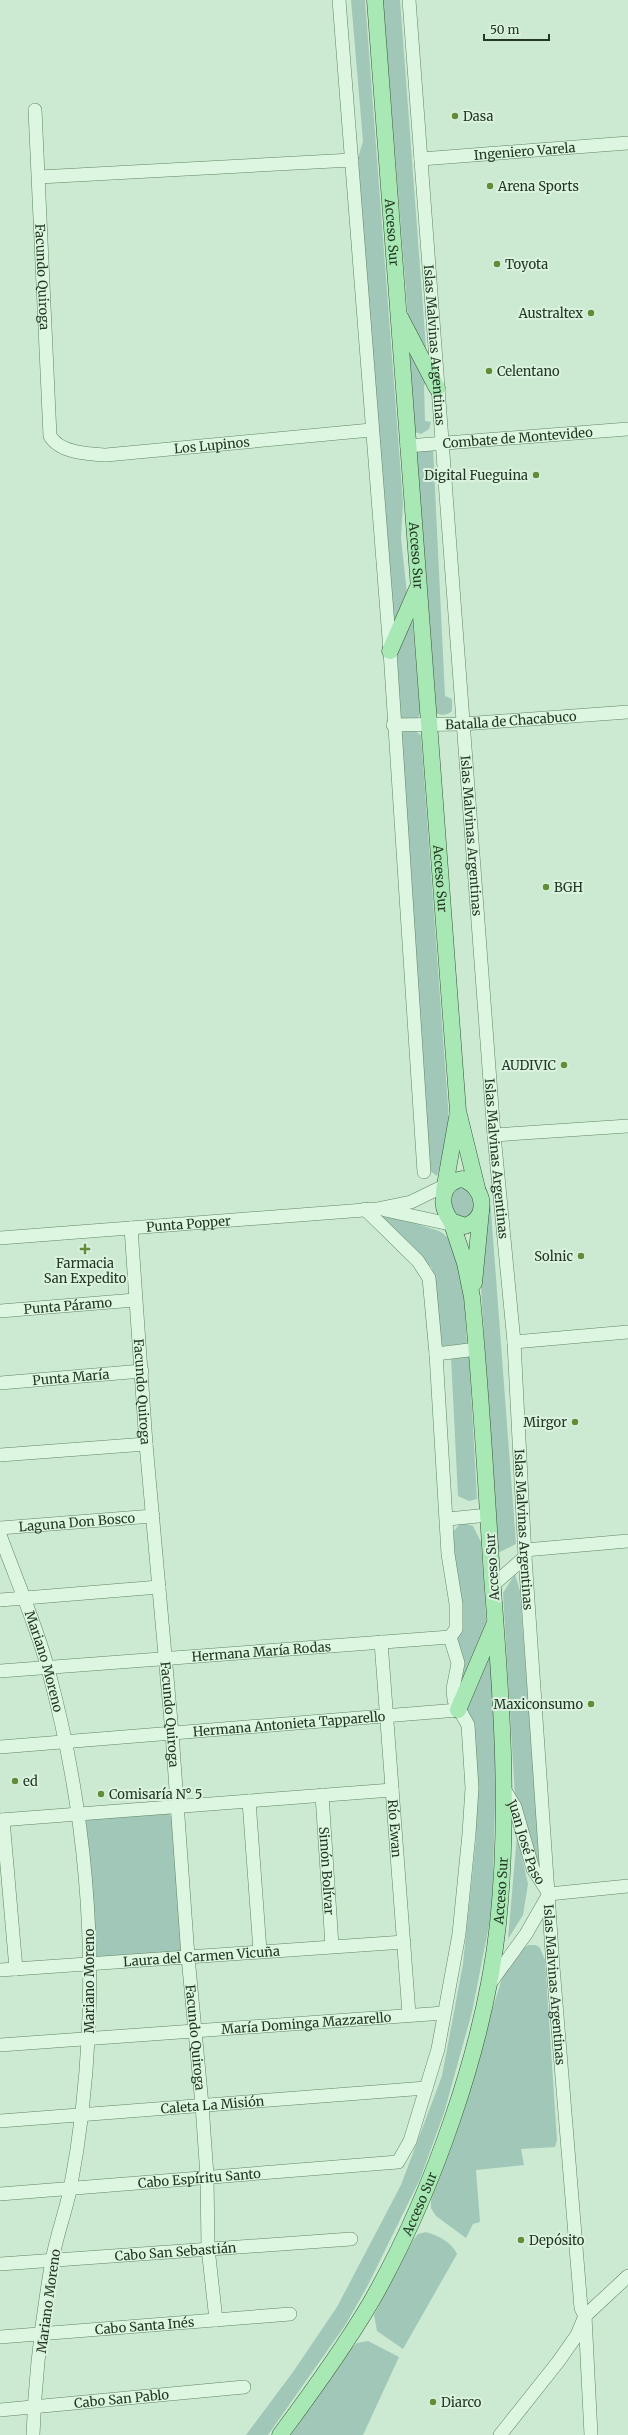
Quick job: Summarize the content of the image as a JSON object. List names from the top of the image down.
{
  "streets": {
    "main road": ["Acceso Sur"],
    "street": [
      "Ingeniero Varela",
      "Facundo Quiroga",
      "Islas Malvinas Argentinas",
      "Combate de Montevideo",
      "Los Lupinos",
      "Batalla de Chacabuco",
      "Punta Popper",
      "Punta Páramo",
      "Punta María",
      "Laguna Don Bosco",
      "Hermana María Rodas",
      "Mariano Moreno",
      "Hermana Antonieta Tapparello",
      "Río Ewan",
      "Juan José Paso",
      "Simón Bolívar",
      "Laura del Carmen Vicuña",
      "María Dominga Mazzarello",
      "Caleta La Misión",
      "Cabo Espíritu Santo",
      "Cabo San Sebastián",
      "Cabo Santa Inés",
      "Cabo San Pablo"
    ]
  },
  "crossings": [
    ["Ingeniero Varela", "Islas Malvinas Argentinas"],
    ["Acceso Sur", "Combate de Montevideo"],
    ["Acceso Sur", "Batalla de Chacabuco"],
    ["Acceso Sur", "Punta Popper"],
    ["Acceso Sur", "Juan José Paso"],
    ["Facundo Quiroga", "Los Lupinos"],
    ["Facundo Quiroga", "Punta Popper"],
    ["Facundo Quiroga", "Punta Páramo"],
    ["Facundo Quiroga", "Punta María"],
    ["Facundo Quiroga", "Laguna Don Bosco"],
    ["Facundo Quiroga", "Hermana María Rodas"],
    ["Facundo Quiroga", "Hermana Antonieta Tapparello"],
    ["Facundo Quiroga", "Laura del Carmen Vicuña"],
    ["Facundo Quiroga", "María Dominga Mazzarello"],
    ["Facundo Quiroga", "Caleta La Misión"],
    ["Facundo Quiroga", "Cabo Espíritu Santo"],
    ["Facundo Quiroga", "Cabo San Sebastián"],
    ["Facundo Quiroga", "Cabo Santa Inés"],
    ["Islas Malvinas Argentinas", "Combate de Montevideo"],
    ["Islas Malvinas Argentinas", "Batalla de Chacabuco"],
    ["Islas Malvinas Argentinas", "Juan José Paso"],
    ["Hermana María Rodas", "Mariano Moreno"],
    ["Hermana María Rodas", "Río Ewan"],
    ["Mariano Moreno", "Hermana Antonieta Tapparello"],
    ["Mariano Moreno", "Laura del Carmen Vicuña"],
    ["Mariano Moreno", "María Dominga Mazzarello"],
    ["Mariano Moreno", "Caleta La Misión"],
    ["Mariano Moreno", "Cabo Espíritu Santo"],
    ["Mariano Moreno", "Cabo San Sebastián"],
    ["Mariano Moreno", "Cabo Santa Inés"],
    ["Mariano Moreno", "Cabo San Pablo"],
    ["Hermana Antonieta Tapparello", "Río Ewan"],
    ["Río Ewan", "Laura del Carmen Vicuña"],
    ["Río Ewan", "María Dominga Mazzarello"],
    ["Simón Bolívar", "Laura del Carmen Vicuña"],
    ["Caleta La Misión", "Cabo Espíritu Santo"]
  ],
  "places": {
    "other": [
      "Dasa",
      "Arena Sports",
      "Toyota",
      "Australtex",
      "Celentano",
      "Digital Fueguina",
      "BGH",
      "AUDIVIC",
      "Solnic",
      "Mirgor",
      "Maxiconsumo",
      "ed",
      "Comisaría N° 5",
      "Depósito",
      "Diarco"
    ],
    "health": ["Farmacia San Expedito"]
  },
  "scale_bar": "50 m"
}
